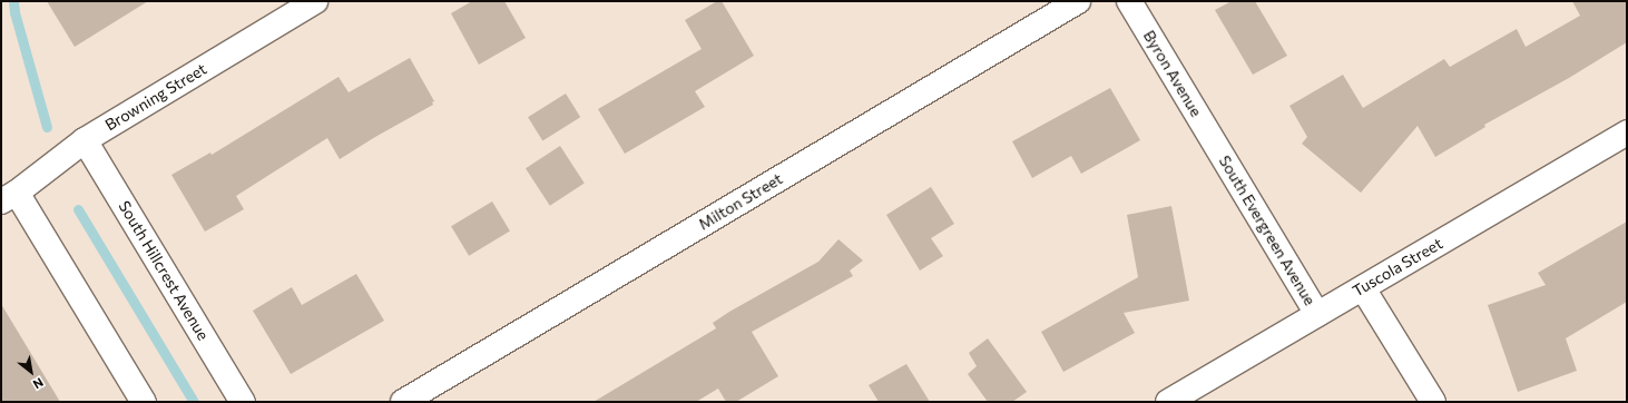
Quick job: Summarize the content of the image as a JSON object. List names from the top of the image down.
{
  "streets": {
    "street": [
      "Byron Avenue",
      "Browning Street",
      "Milton Street",
      "South Evergreen Avenue",
      "Tuscola Street",
      "South Hillcrest Avenue"
    ]
  },
  "crossings": [
    ["Byron Avenue", "South Evergreen Avenue"],
    ["Browning Street", "South Hillcrest Avenue"],
    ["South Evergreen Avenue", "Tuscola Street"]
  ],
  "north": "bottom right"
}
